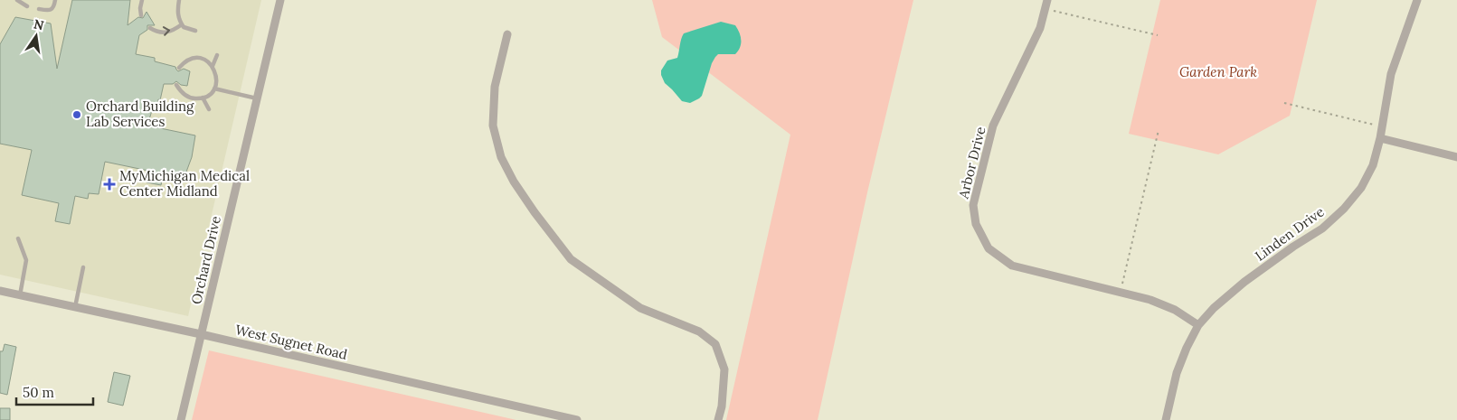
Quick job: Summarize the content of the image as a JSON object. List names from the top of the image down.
{
  "streets": {
    "street": [
      "Arbor Drive",
      "Linden Drive",
      "Orchard Drive",
      "West Sugnet Road"
    ]
  },
  "crossings": [
    ["Arbor Drive", "Linden Drive"],
    ["Orchard Drive", "West Sugnet Road"]
  ],
  "parks": ["Garden Park"],
  "places": {
    "other": ["Orchard Building Lab Services"],
    "health": ["MyMichigan Medical Center Midland"]
  },
  "scale_bar": "50 m",
  "north": "top"
}
